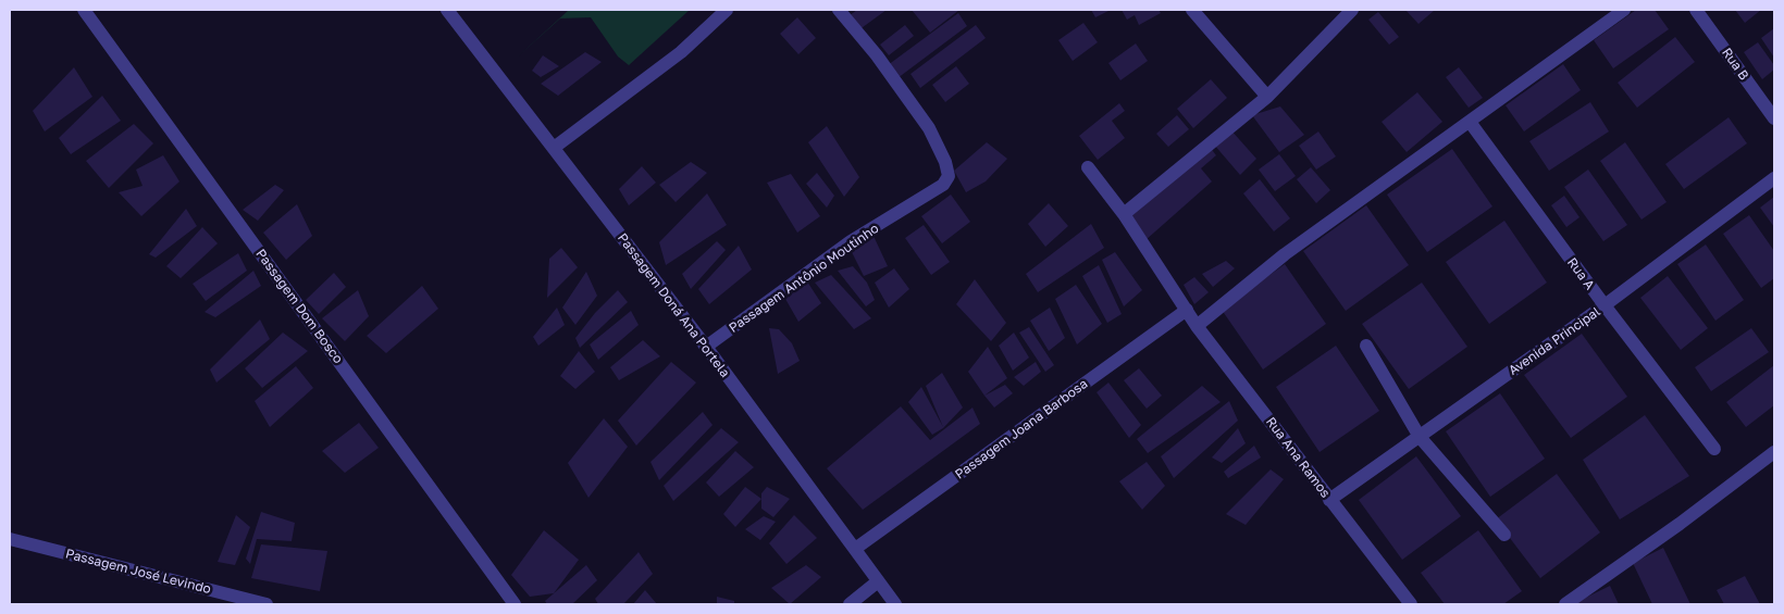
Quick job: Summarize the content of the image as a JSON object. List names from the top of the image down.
{
  "streets": {
    "street": [
      "Rua B",
      "Rua A",
      "Passagem Antônio Moutinho",
      "Passagem Doná Ana Portela",
      "Passagem Dom Bosco",
      "Avenida Principal",
      "Passagem Joana Barbosa",
      "Rua Ana Ramos",
      "Passagem José Levindo"
    ]
  },
  "crossings": [
    ["Rua A", "Avenida Principal"],
    ["Passagem Antônio Moutinho", "Passagem Doná Ana Portela"],
    ["Passagem Doná Ana Portela", "Passagem Joana Barbosa"],
    ["Avenida Principal", "Rua Ana Ramos"],
    ["Passagem Joana Barbosa", "Rua Ana Ramos"]
  ]
}
